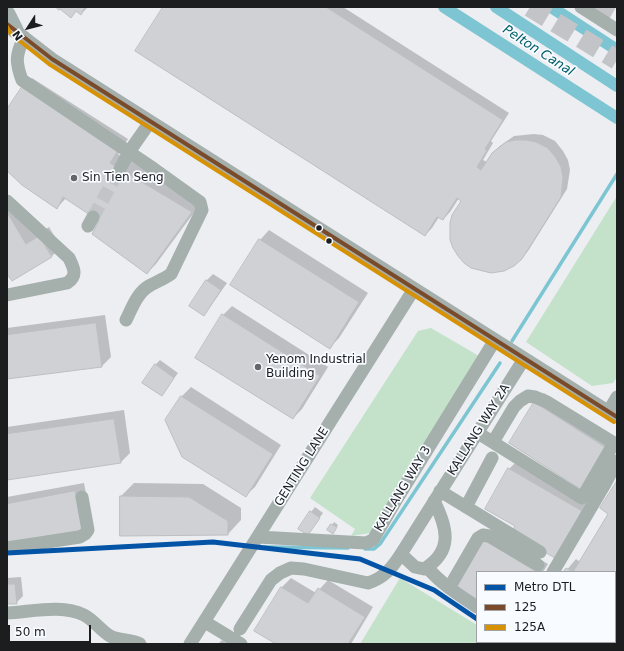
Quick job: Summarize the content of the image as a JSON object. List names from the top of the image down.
{
  "streets": {
    "street": ["KALLANG WAY 2A", "GENTING LANE", "KALLANG WAY 3"]
  },
  "crossings": [
    ["GENTING LANE", "KALLANG WAY 3"]
  ],
  "water": ["Pelton Canal"],
  "places": ["Sin Tien Seng", "Yenom Industrial Building"],
  "lines": ["transit line 125", "transit line 125A", "metro line DTL"],
  "legend": ["Metro DTL", "125", "125A"],
  "scale_bar": "50 m",
  "north": "bottom left"
}
